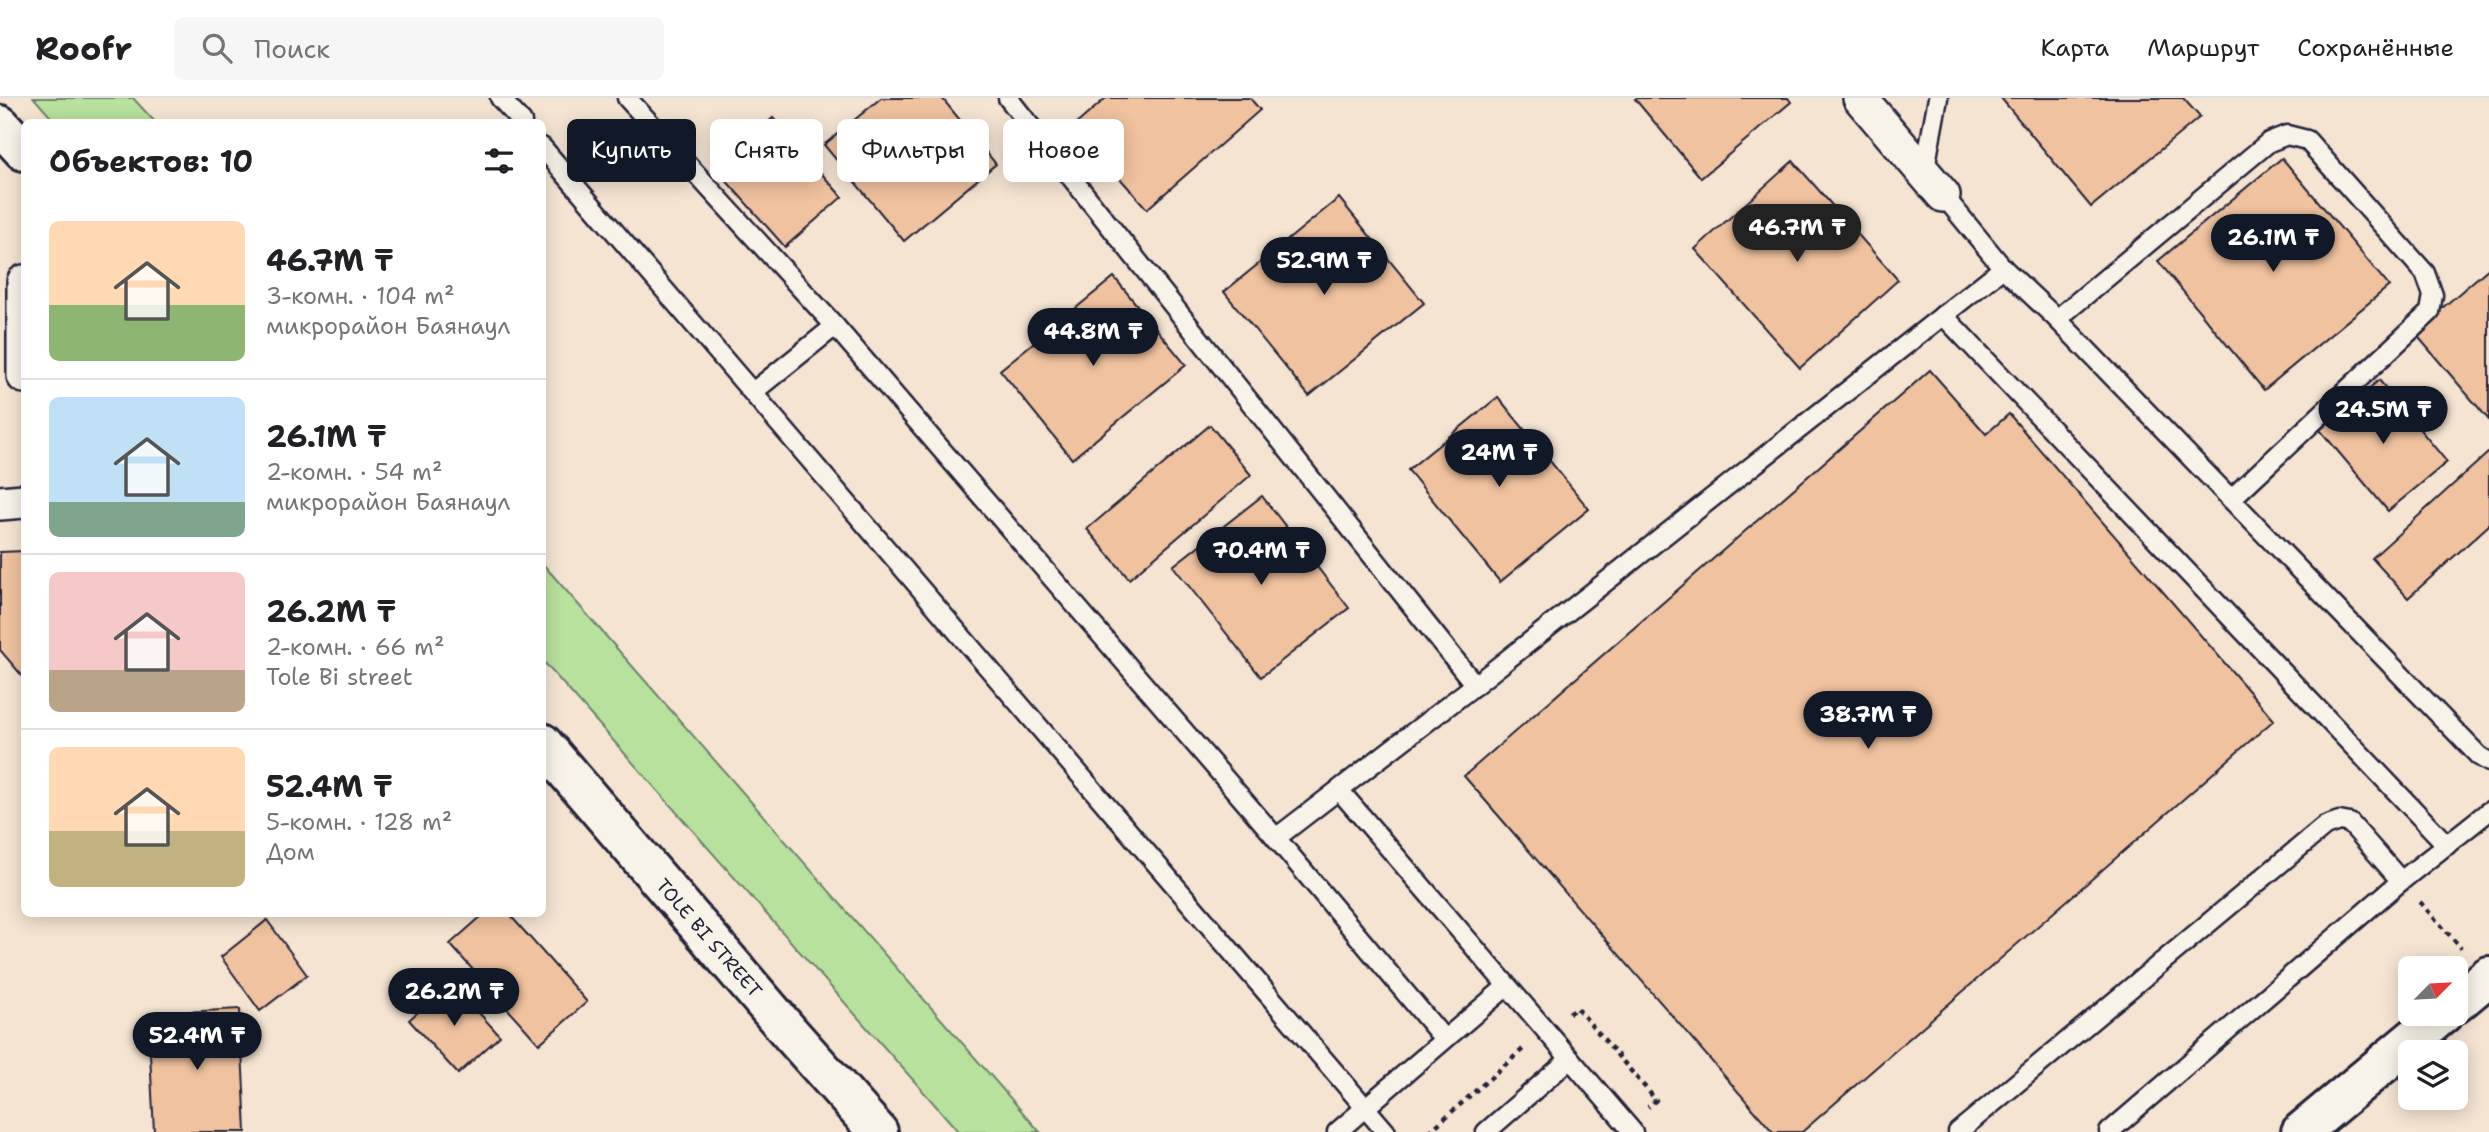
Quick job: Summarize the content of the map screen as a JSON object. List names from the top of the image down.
{
  "streets": {
    "street": ["TOLE BI STREET"]
  },
  "north": "top right",
  "page": {
    "header": "Roofr",
    "search": "Поиск",
    "nav": ["Карта", "Маршрут", "Сохранённые"],
    "chip": [
      "Купить",
      "Снять",
      "Фильтры",
      "Новое"
    ],
    "heading": "Объектов: 10",
    "list": [
      {
        "name": "46.7M ₸",
        "note": "3-комн. · 104 m² · микрорайон Баянаул"
      },
      {
        "name": "26.1M ₸",
        "note": "2-комн. · 54 m² · микрорайон Баянаул"
      },
      {
        "name": "26.2M ₸",
        "note": "2-комн. · 66 m² · Tole Bi street"
      },
      {
        "name": "52.4M ₸",
        "note": "5-комн. · 128 m² · Дом"
      }
    ],
    "price": [
      "46.7M ₸",
      "26.1M ₸",
      "52.9M ₸",
      "44.8M ₸",
      "24.5M ₸",
      "24M ₸",
      "70.4M ₸",
      "38.7M ₸",
      "26.2M ₸",
      "52.4M ₸"
    ]
  }
}
